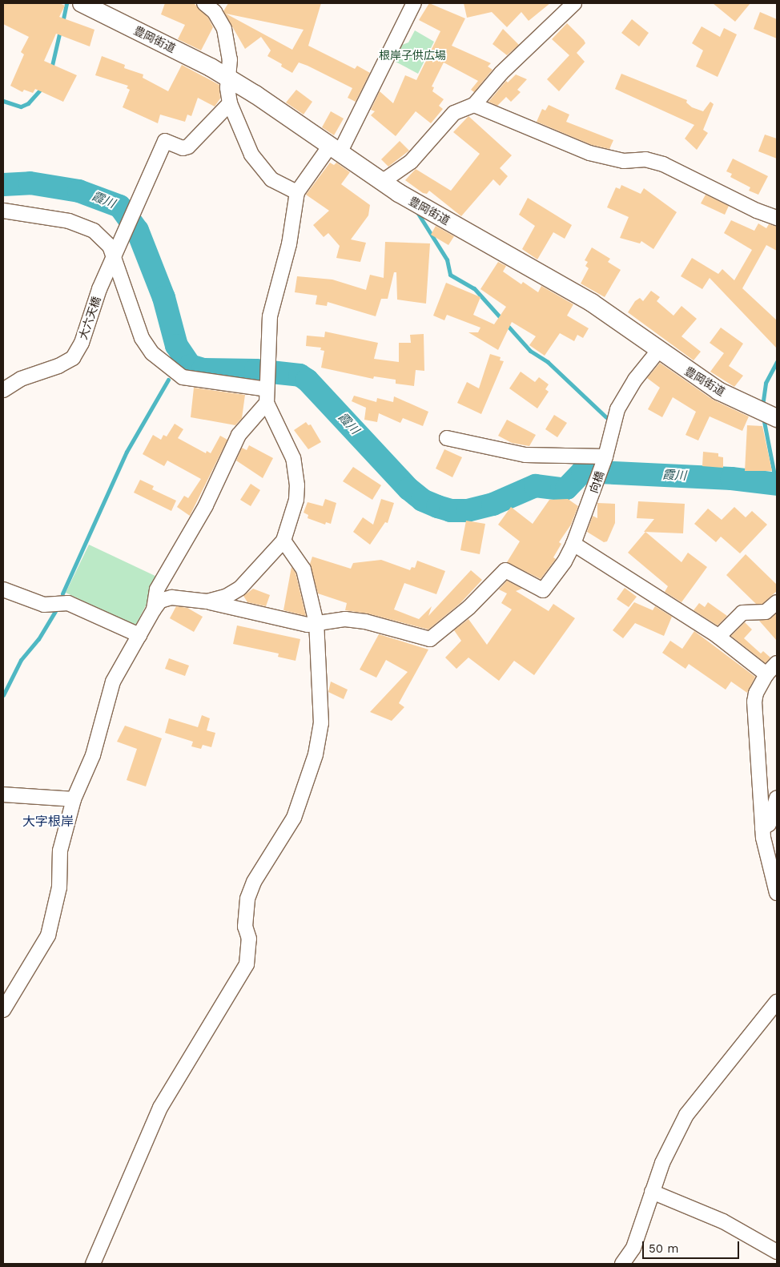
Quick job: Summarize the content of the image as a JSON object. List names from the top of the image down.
{
  "streets": {
    "main road": ["豊岡街道"],
    "street": ["大六天橋", "向橋"]
  },
  "crossings": [
    ["豊岡街道", "向橋"]
  ],
  "districts": ["大字根岸"],
  "water": ["霞川"],
  "parks": ["根岸子供広場"],
  "scale_bar": "50 m"
}
